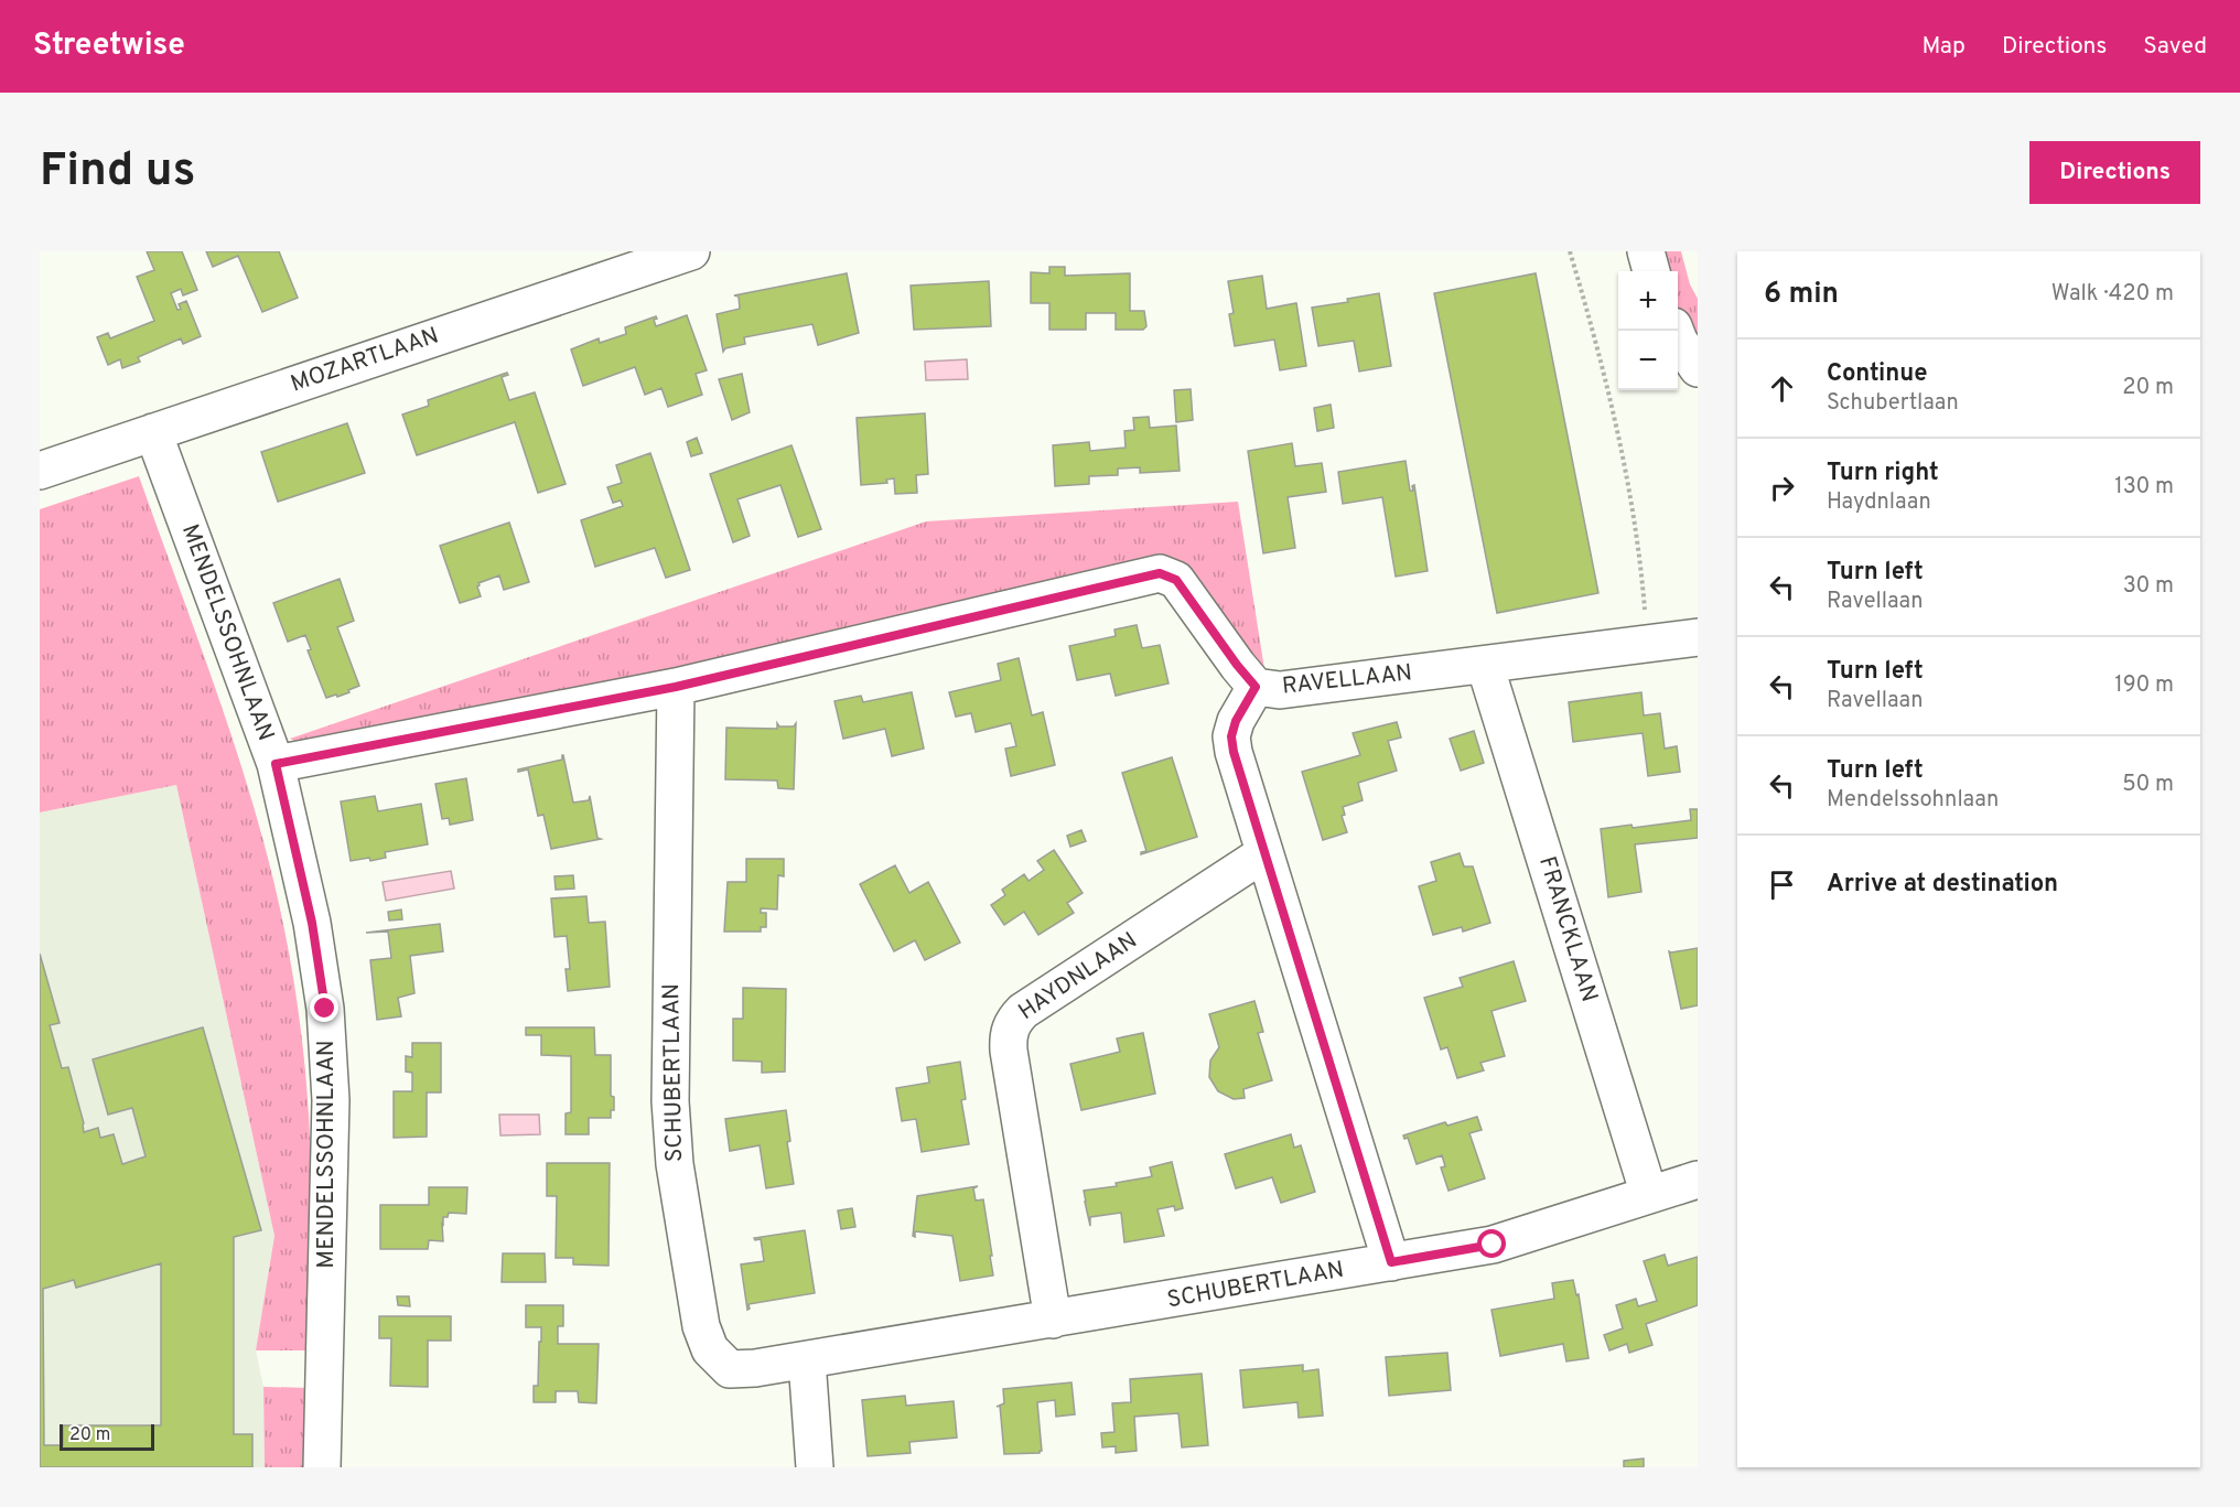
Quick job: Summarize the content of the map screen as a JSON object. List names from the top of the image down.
{
  "streets": {
    "street": [
      "MOZARTLAAN",
      "MENDELSSOHNLAAN",
      "RAVELLAAN",
      "FRANCKLAAN",
      "HAYDNLAAN",
      "SCHUBERTLAAN"
    ]
  },
  "crossings": [
    ["MOZARTLAAN", "MENDELSSOHNLAAN"],
    ["MENDELSSOHNLAAN", "RAVELLAAN"],
    ["RAVELLAAN", "FRANCKLAAN"],
    ["RAVELLAAN", "SCHUBERTLAAN"],
    ["FRANCKLAAN", "SCHUBERTLAAN"],
    ["HAYDNLAAN", "SCHUBERTLAAN"]
  ],
  "scale_bar": "20 m",
  "page": {
    "header": "Streetwise",
    "nav": ["Map", "Directions", "Saved"],
    "buttons": "Directions",
    "title": "Find us",
    "heading": ["6 min", "Walk · 420 m"],
    "map_buttons": ["+", "−"],
    "list": [
      ["Continue", "Schubertlaan", "20 m"],
      ["Turn right", "Haydnlaan", "130 m"],
      ["Turn left", "Ravellaan", "30 m"],
      ["Turn left", "Ravellaan", "190 m"],
      ["Turn left", "Mendelssohnlaan", "50 m"],
      "Arrive at destination"
    ],
    "scale": "20 m"
  }
}
